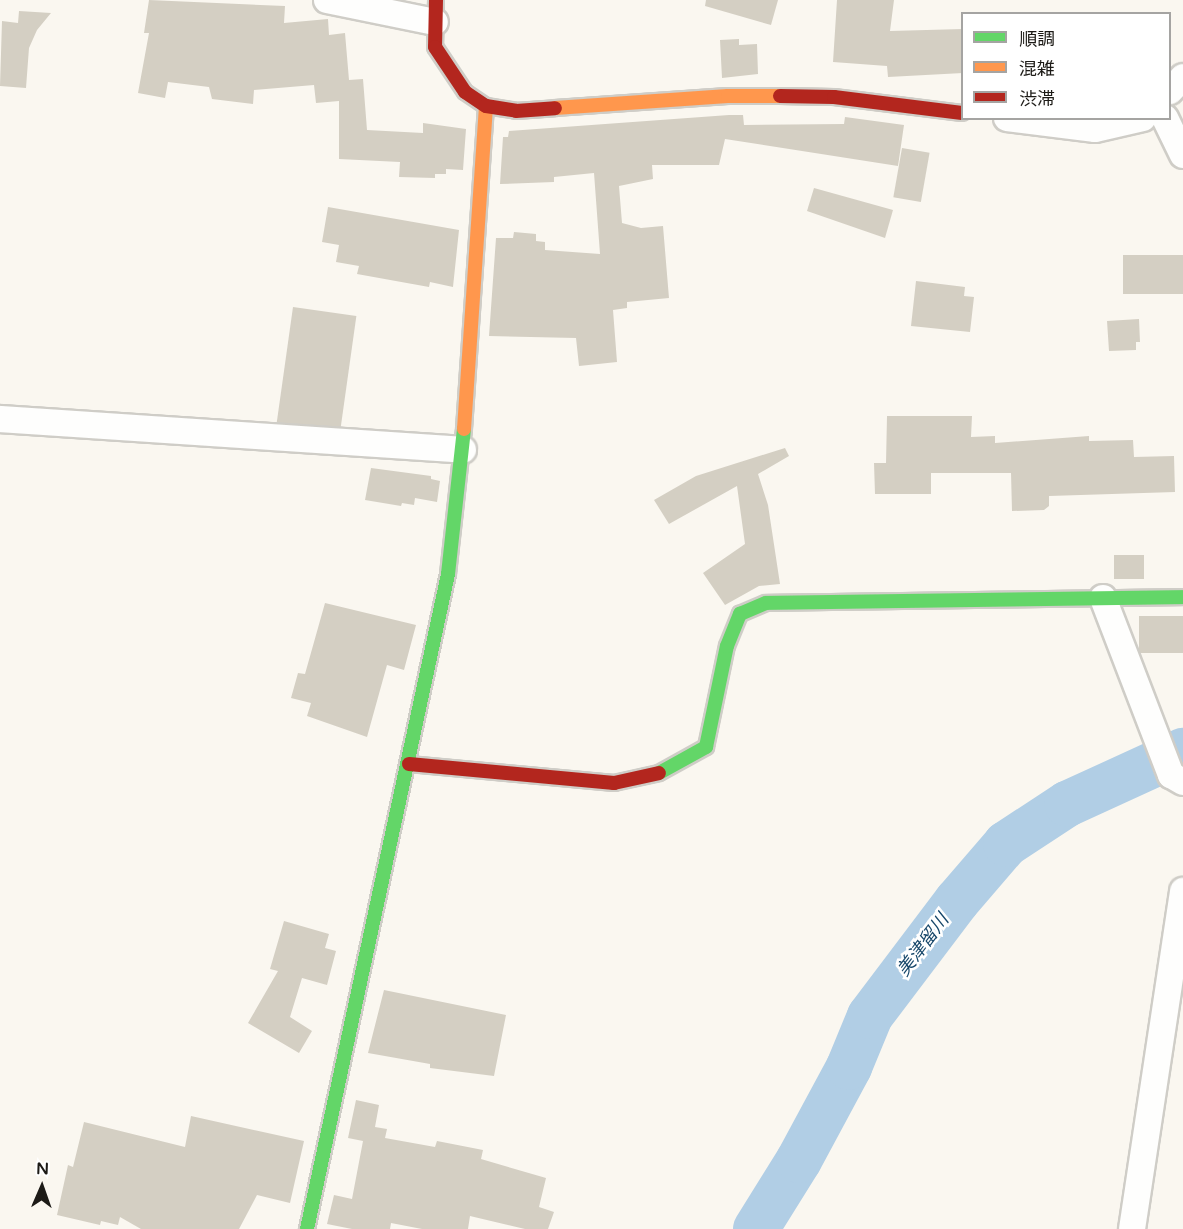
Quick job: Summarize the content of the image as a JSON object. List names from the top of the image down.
{
  "water": ["美津留川"],
  "legend": ["順調", "混雑", "渋滞"],
  "north": "top"
}
